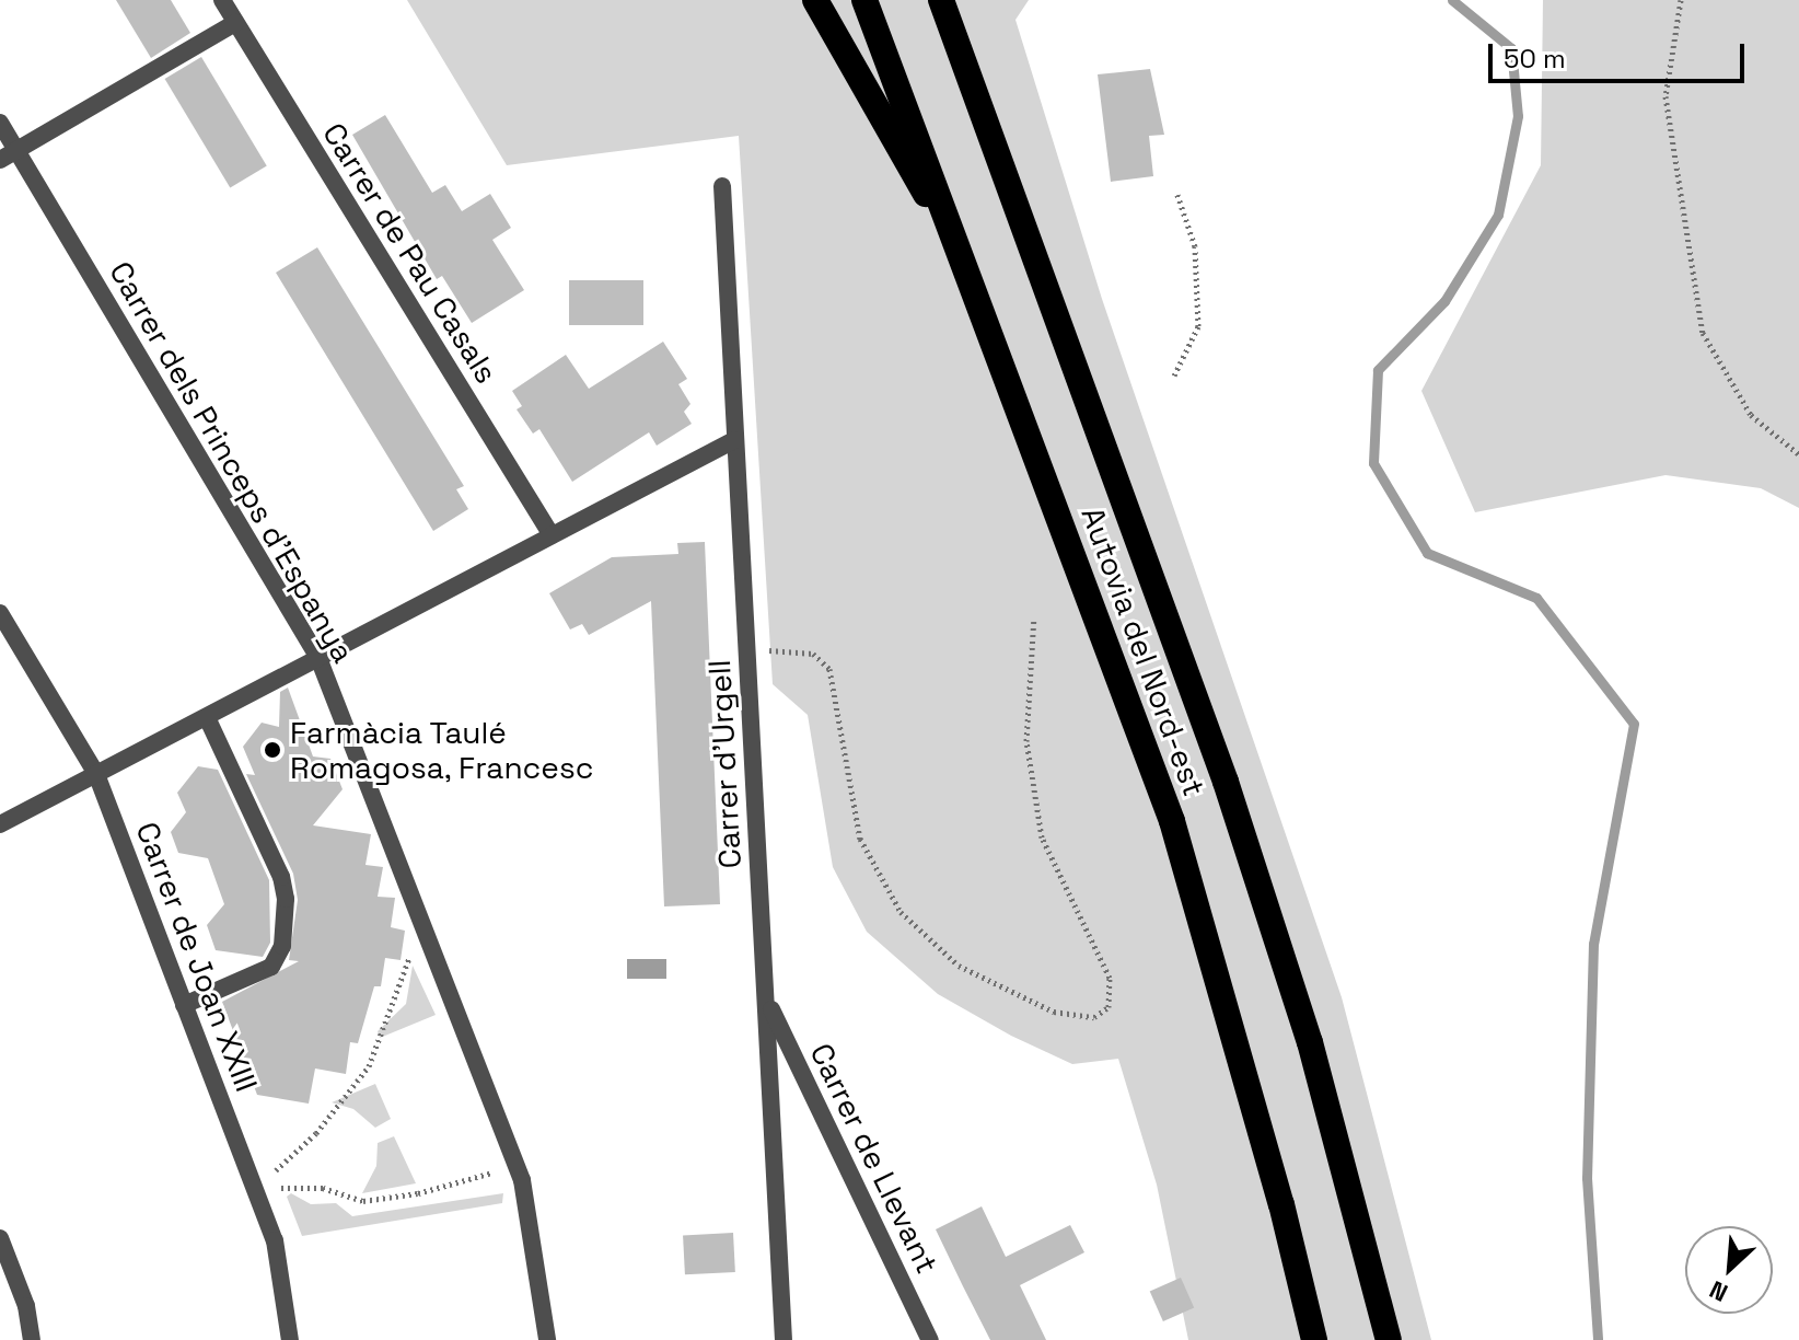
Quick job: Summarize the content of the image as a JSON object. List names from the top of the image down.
{
  "streets": {
    "highway": ["Autovia del Nord-est"],
    "street": [
      "Carrer de Pau Casals",
      "Carrer dels Princeps d'Espanya",
      "Carrer d'Urgell",
      "Carrer de Joan XXIII",
      "Carrer de Llevant"
    ]
  },
  "crossings": [
    ["Carrer d'Urgell", "Carrer de Llevant"]
  ],
  "places": ["Farmàcia Taulé Romagosa, Francesc"],
  "scale_bar": "50 m",
  "north": "bottom left"
}
